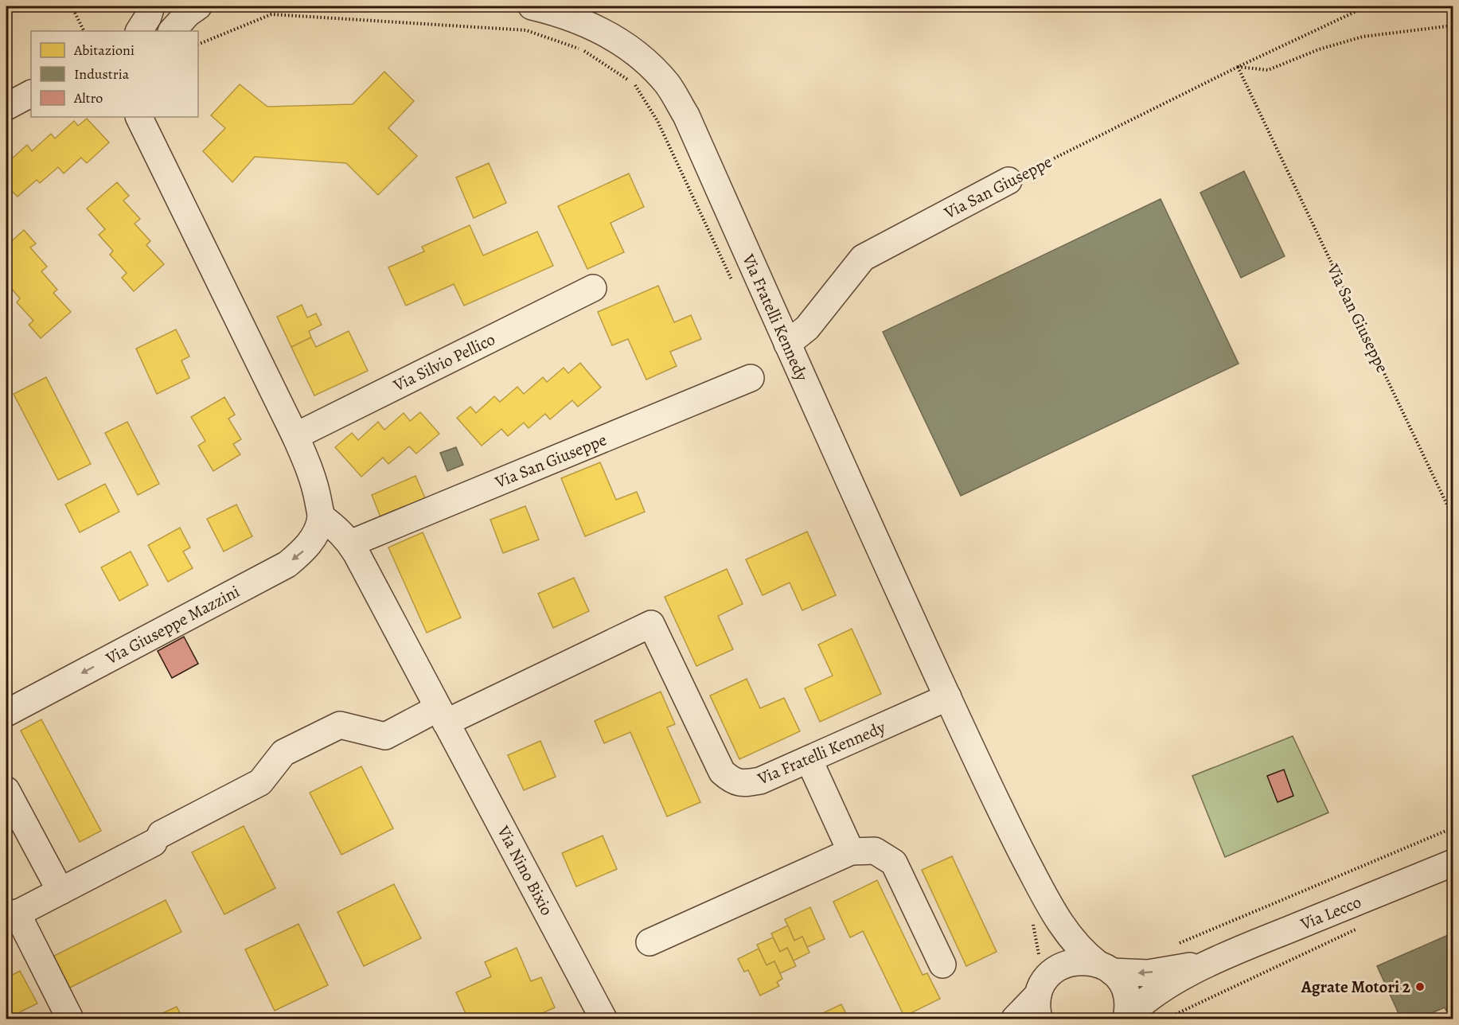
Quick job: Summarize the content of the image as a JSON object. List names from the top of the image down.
{
  "streets": {
    "street": [
      "Via San Giuseppe",
      "Via Fratelli Kennedy",
      "Via Silvio Pellico",
      "Via Giuseppe Mazzini",
      "Via Nino Bixio",
      "Via Lecco"
    ]
  },
  "crossings": [
    ["Via San Giuseppe", "Via Fratelli Kennedy"],
    ["Via San Giuseppe", "Via Nino Bixio"],
    ["Via Fratelli Kennedy", "Via Nino Bixio"],
    ["Via Fratelli Kennedy", "Via Lecco"],
    ["Via Giuseppe Mazzini", "Via Nino Bixio"]
  ],
  "places": ["Agrate Motori 2"],
  "legend": ["Abitazioni", "Industria", "Altro"]
}
